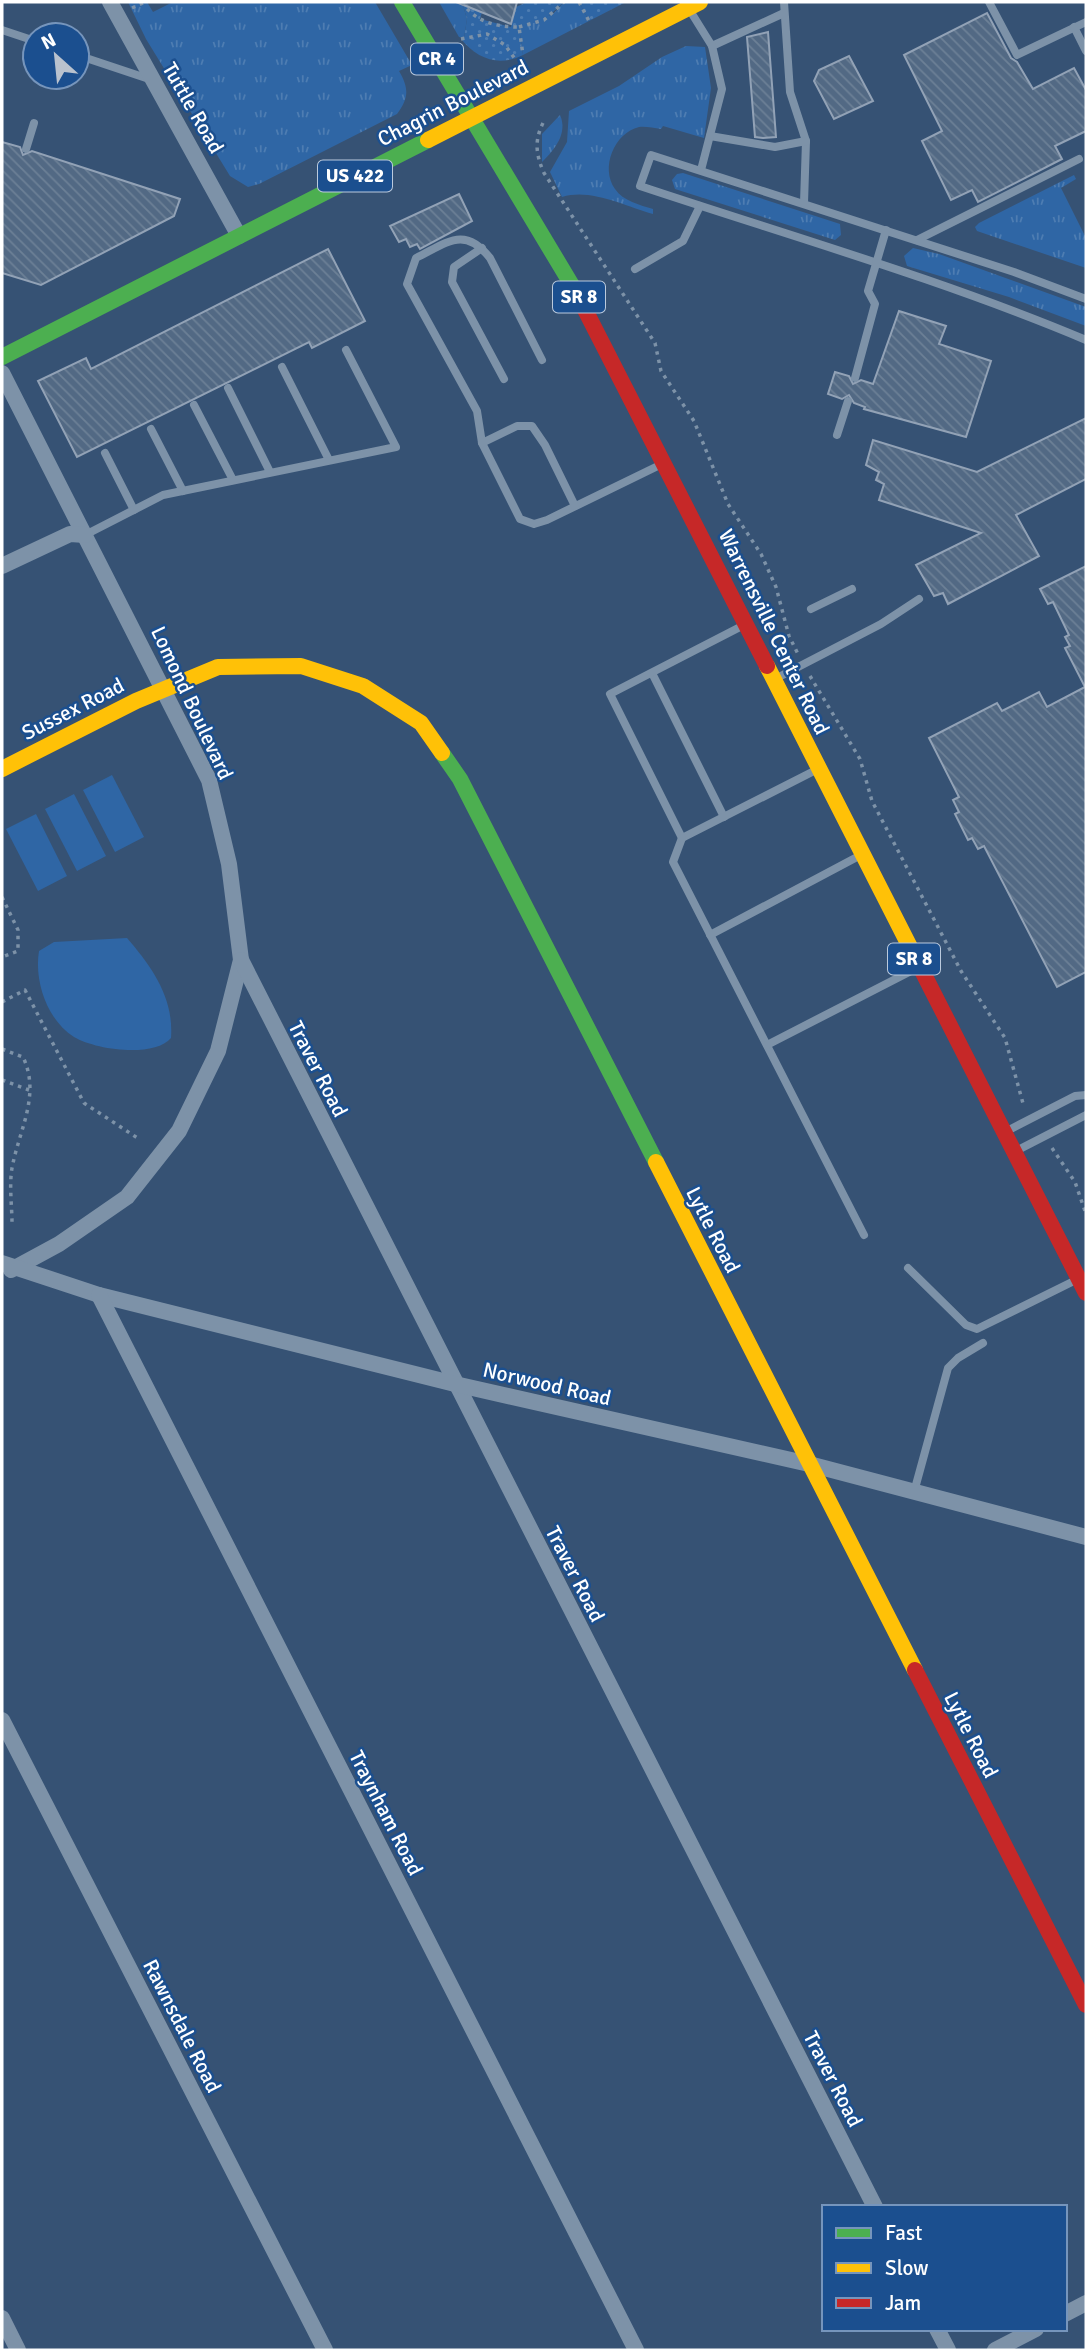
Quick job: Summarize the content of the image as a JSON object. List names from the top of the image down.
{
  "streets": {
    "main road": [
      "CR 4",
      "Chagrin Boulevard",
      "US 422",
      "SR 8",
      "Warrensville Center Road",
      "Sussex Road",
      "Lytle Road"
    ],
    "street": [
      "Tuttle Road",
      "Lomond Boulevard",
      "Traver Road",
      "Norwood Road",
      "Traynham Road",
      "Rawnsdale Road"
    ]
  },
  "crossings": [
    ["Chagrin Boulevard", "Tuttle Road"],
    ["Chagrin Boulevard", "Warrensville Center Road"],
    ["Lomond Boulevard", "Sussex Road"],
    ["Lomond Boulevard", "Traver Road"],
    ["Lomond Boulevard", "Lytle Road"],
    ["Lomond Boulevard", "Norwood Road"],
    ["Sussex Road", "Lytle Road"],
    ["Traver Road", "Norwood Road"],
    ["Lytle Road", "Norwood Road"],
    ["Norwood Road", "Traynham Road"]
  ],
  "legend": ["Fast", "Slow", "Jam"],
  "north": "top left"
}
